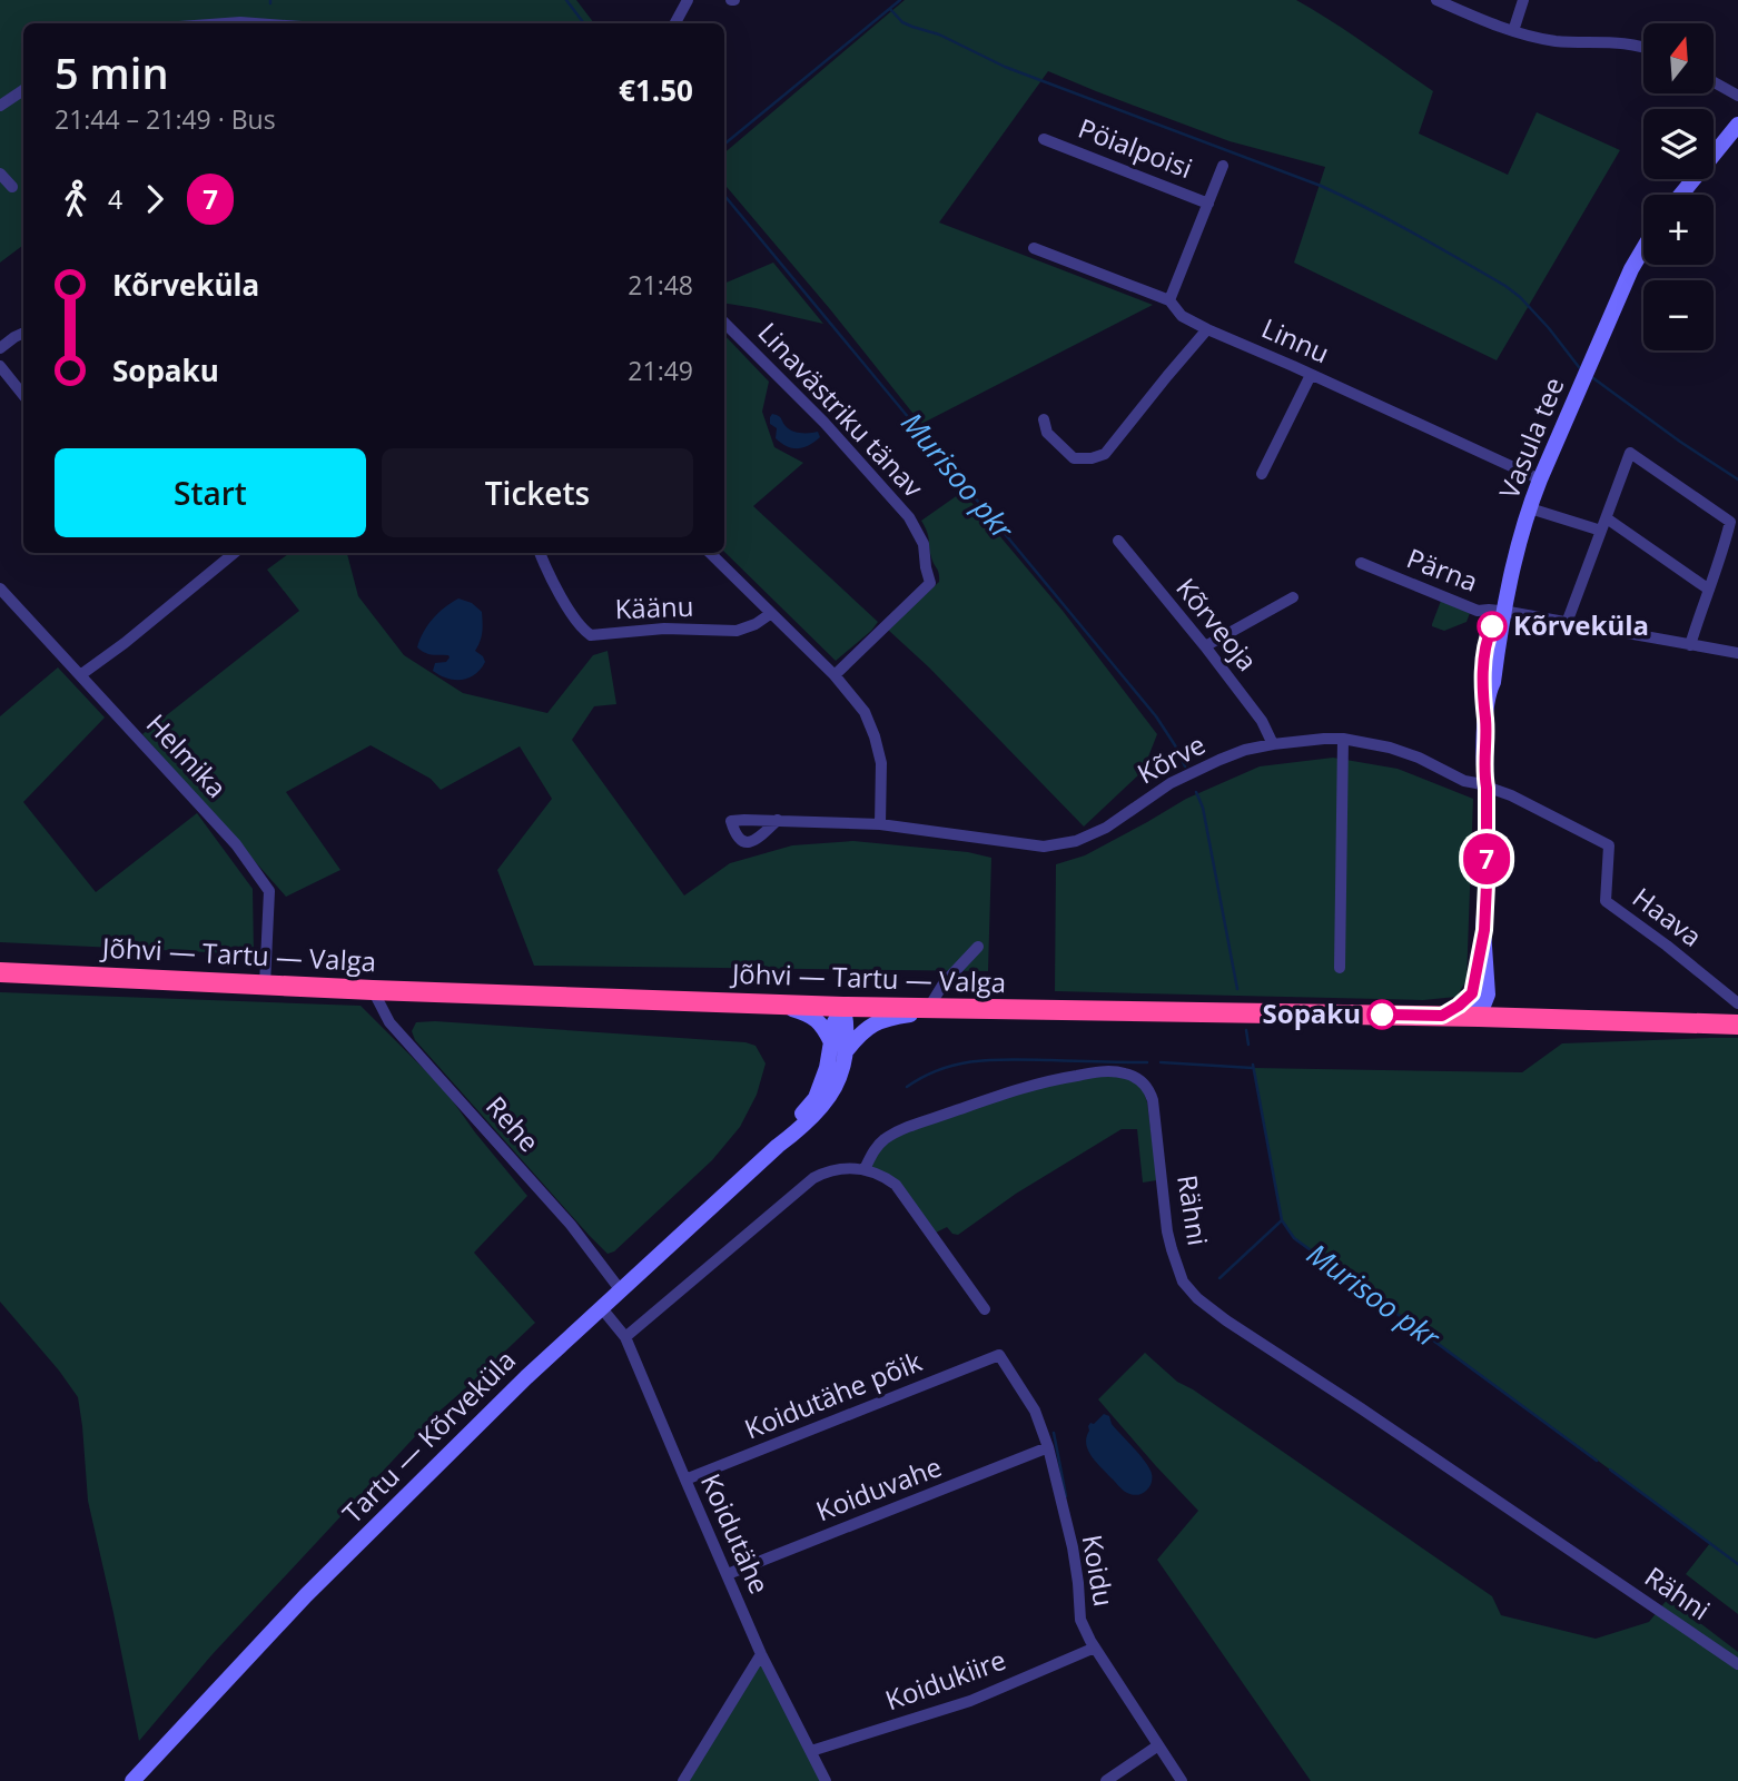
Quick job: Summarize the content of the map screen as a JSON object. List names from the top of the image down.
{
  "streets": {
    "highway": ["Jõhvi — Tartu — Valga"],
    "main road": ["Vasula tee", "Tartu — Kõrveküla"],
    "street": [
      "Pöialpoisi",
      "Linnu",
      "Linavästriku tänav",
      "Pärna",
      "Käänu",
      "Kõrveoja",
      "Helmika",
      "Kõrve",
      "Haava",
      "Rehe",
      "Rähni",
      "Koidutähe põik",
      "Koiduvahe",
      "Koidutähe",
      "Koidu",
      "Koidukiire"
    ]
  },
  "crossings": [
    ["Linnu", "Vasula tee"],
    ["Vasula tee", "Pärna"],
    ["Vasula tee", "Kõrve"],
    ["Vasula tee", "Haava"],
    ["Vasula tee", "Jõhvi — Tartu — Valga"],
    ["Kõrveoja", "Kõrve"],
    ["Helmika", "Jõhvi — Tartu — Valga"],
    ["Kõrve", "Haava"],
    ["Jõhvi — Tartu — Valga", "Rehe"],
    ["Jõhvi — Tartu — Valga", "Tartu — Kõrveküla"],
    ["Rehe", "Tartu — Kõrveküla"],
    ["Koidutähe põik", "Koidutähe"],
    ["Koidutähe põik", "Koidu"],
    ["Tartu — Kõrveküla", "Koidutähe"],
    ["Koiduvahe", "Koidutähe"],
    ["Koiduvahe", "Koidu"],
    ["Koidutähe", "Koidukiire"],
    ["Koidu", "Koidukiire"]
  ],
  "water": ["Murisoo pkr"],
  "places": ["Kõrveküla", "Sopaku"],
  "lines": ["bus line 7"],
  "north": "top",
  "page": {
    "on_map": "7",
    "map_buttons": ["+", "−"],
    "heading": ["5 min", "21:44 – 21:49 · Bus", "€1.50"],
    "legs": ["4", "7"],
    "list": [
      {
        "name": "Kõrveküla",
        "value": "21:48"
      },
      {
        "name": "Sopaku",
        "value": "21:49"
      }
    ],
    "buttons": ["Start", "Tickets"]
  }
}
